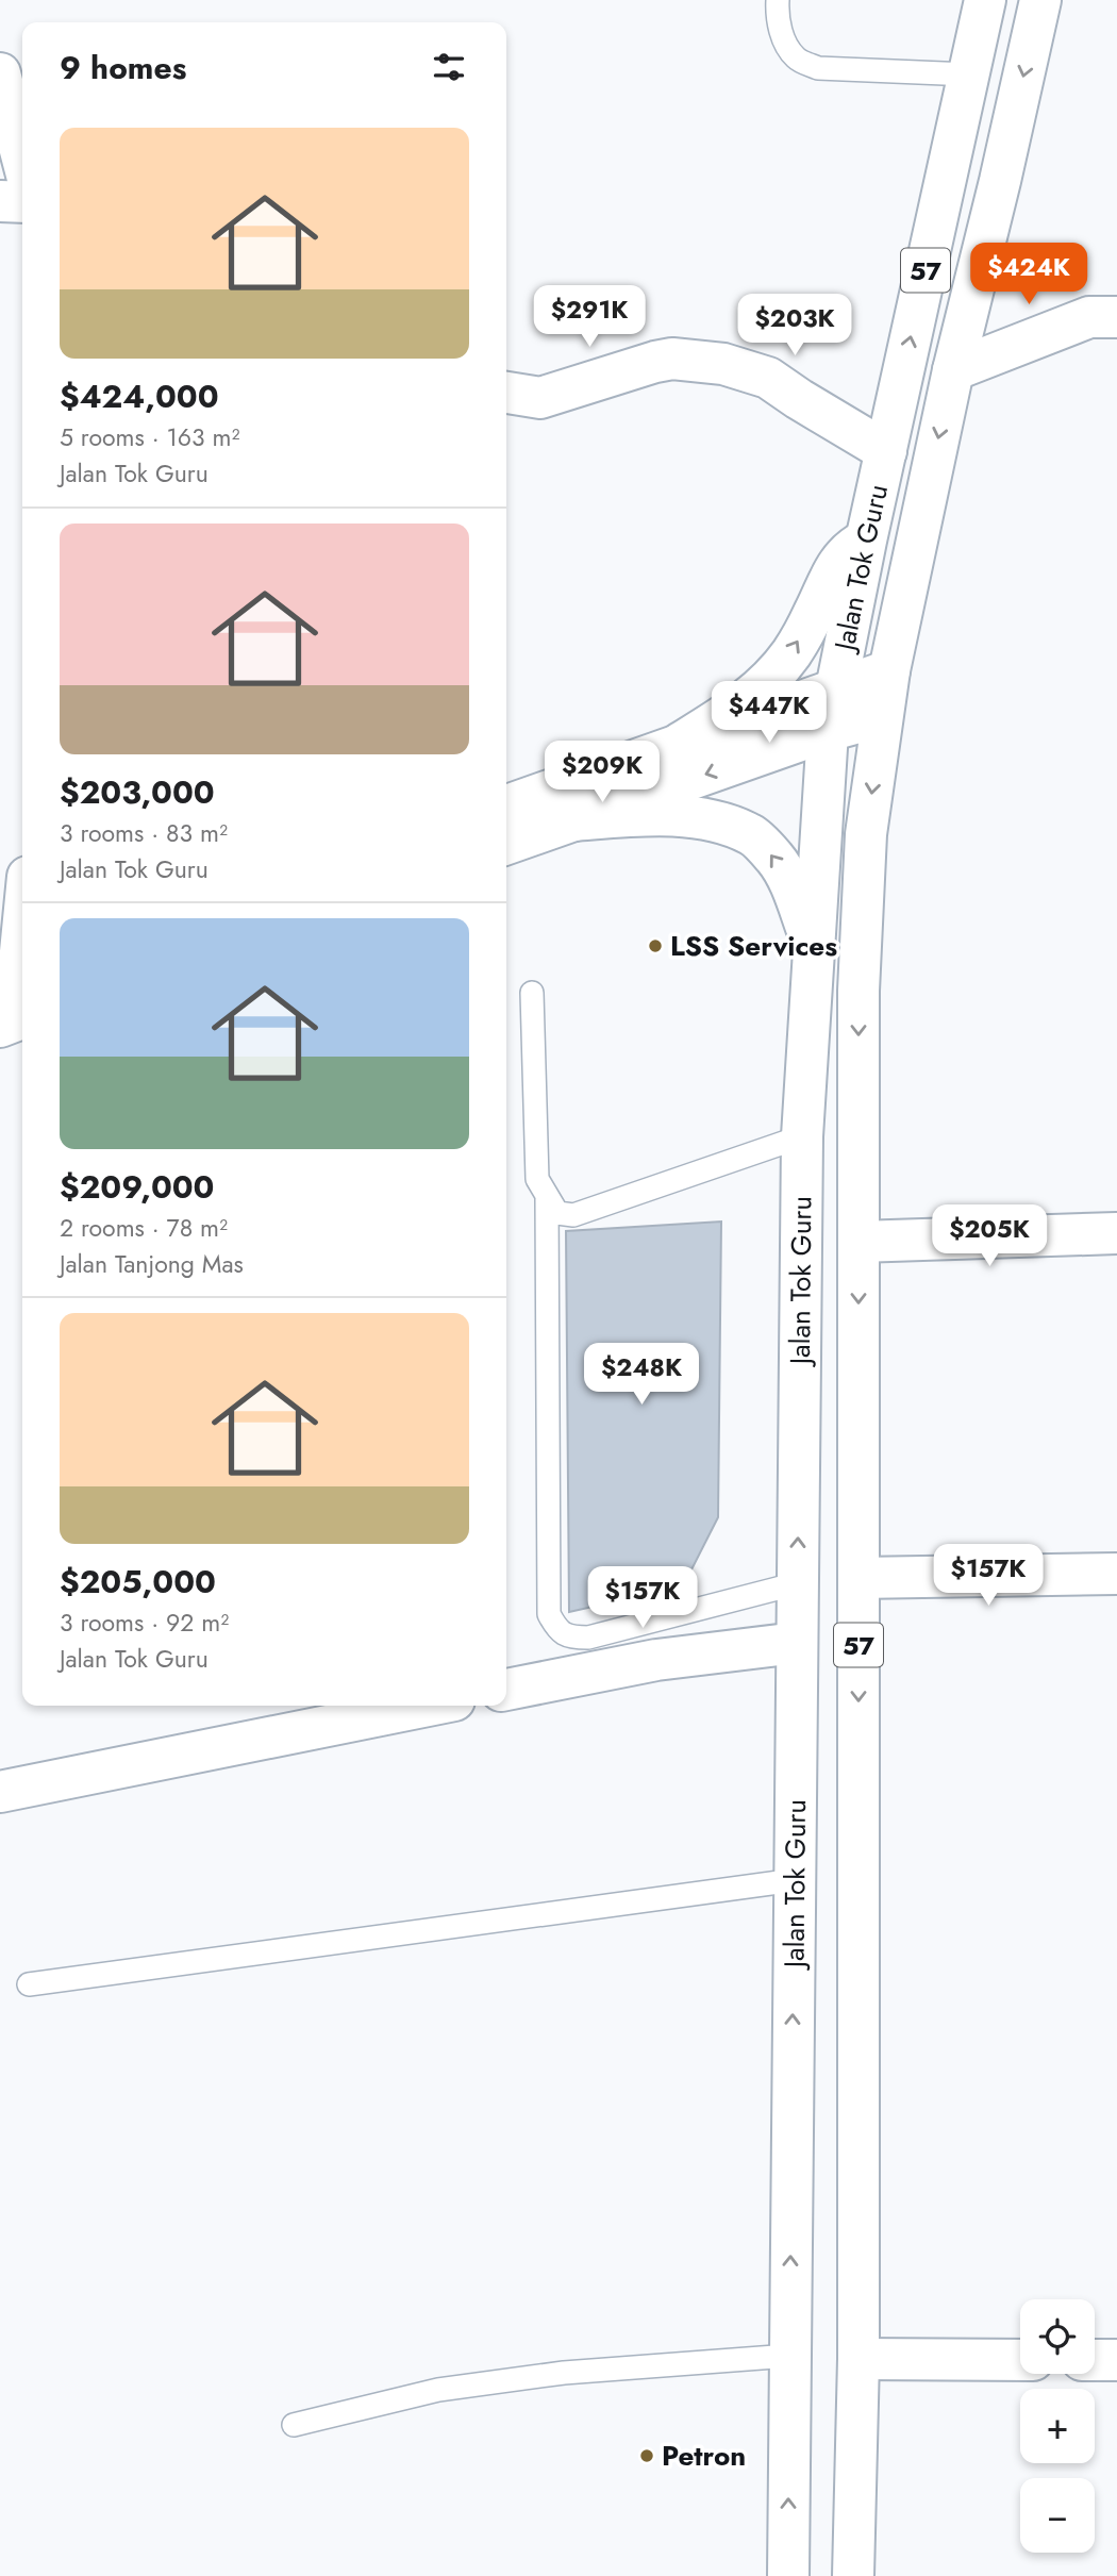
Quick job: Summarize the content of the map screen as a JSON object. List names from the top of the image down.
{
  "streets": {
    "main road": ["57", "Jalan Tok Guru"]
  },
  "crossings": [
    ["57", "Jalan Tok Guru"]
  ],
  "places": ["LSS Services", "Petron"],
  "page": {
    "heading": "9 homes",
    "list": [
      {
        "name": "$424,000",
        "note": "5 rooms · 163 m² · Jalan Tok Guru"
      },
      {
        "name": "$203,000",
        "note": "3 rooms · 83 m² · Jalan Tok Guru"
      },
      {
        "name": "$209,000",
        "note": "2 rooms · 78 m² · Jalan Tanjong Mas"
      },
      {
        "name": "$205,000",
        "note": "3 rooms · 92 m² · Jalan Tok Guru"
      }
    ],
    "price": [
      "$424K",
      "$291K",
      "$203K",
      "$447K",
      "$209K",
      "$205K",
      "$248K",
      "$157K",
      "$157K"
    ],
    "map_buttons": ["+", "−"]
  }
}
